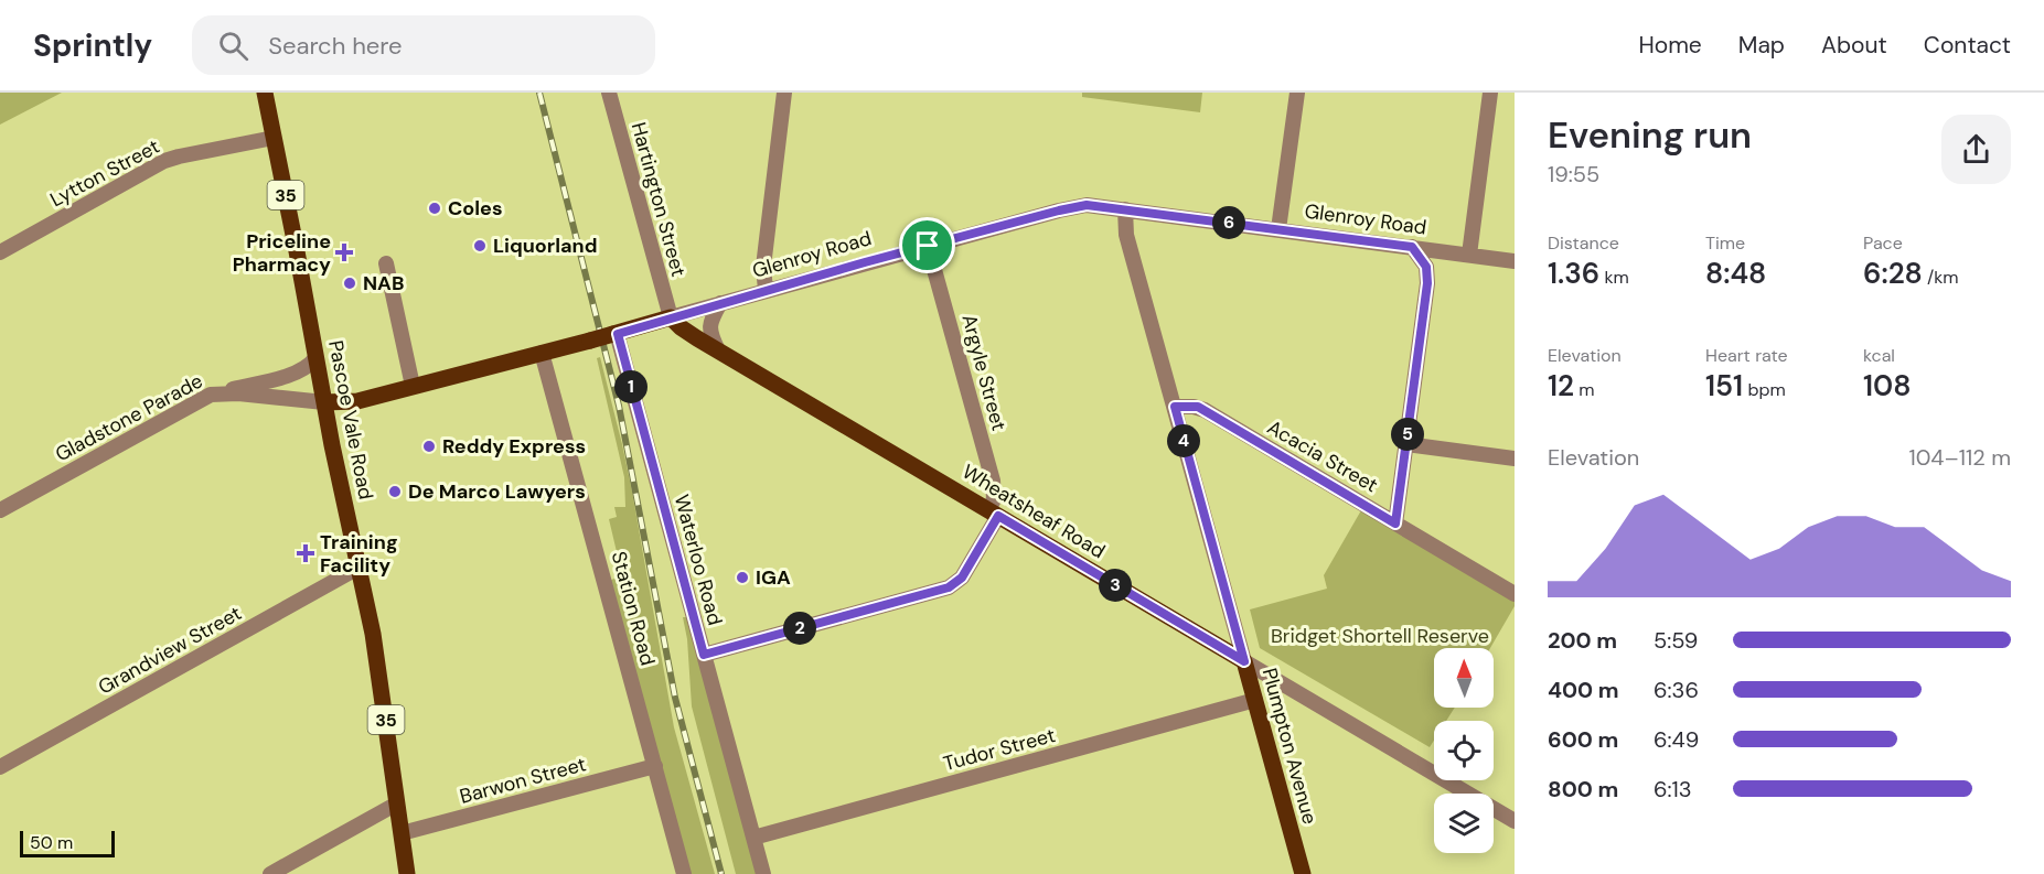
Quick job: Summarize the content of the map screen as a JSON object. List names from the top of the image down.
{
  "streets": {
    "main road": [
      "35",
      "Glenroy Road",
      "Pascoe Vale Road",
      "Wheatsheaf Road",
      "Plumpton Avenue"
    ],
    "street": [
      "Lytton Street",
      "Hartington Street",
      "Argyle Street",
      "Gladstone Parade",
      "Acacia Street",
      "Waterloo Road",
      "Station Road",
      "Grandview Street",
      "Tudor Street",
      "Barwon Street"
    ]
  },
  "crossings": [
    ["Lytton Street", "Pascoe Vale Road"],
    ["Hartington Street", "Glenroy Road"],
    ["Hartington Street", "Wheatsheaf Road"],
    ["Glenroy Road", "Argyle Street"],
    ["Glenroy Road", "Gladstone Parade"],
    ["Glenroy Road", "Pascoe Vale Road"],
    ["Glenroy Road", "Wheatsheaf Road"],
    ["Glenroy Road", "Waterloo Road"],
    ["Glenroy Road", "Station Road"],
    ["Glenroy Road", "Plumpton Avenue"],
    ["Argyle Street", "Wheatsheaf Road"],
    ["Gladstone Parade", "Pascoe Vale Road"],
    ["Pascoe Vale Road", "Grandview Street"],
    ["Pascoe Vale Road", "Barwon Street"],
    ["Acacia Street", "Plumpton Avenue"],
    ["Wheatsheaf Road", "Plumpton Avenue"],
    ["Waterloo Road", "Tudor Street"],
    ["Station Road", "Barwon Street"],
    ["Plumpton Avenue", "Tudor Street"]
  ],
  "parks": ["Bridget Shortell Reserve"],
  "places": {
    "other": [
      "Coles",
      "Liquorland",
      "NAB",
      "Reddy Express",
      "De Marco Lawyers",
      "IGA"
    ],
    "health": ["Priceline Pharmacy", "Training Facility"]
  },
  "scale_bar": "50 m",
  "north": "top",
  "page": {
    "header": "Sprintly",
    "search": "Search here",
    "nav": [
      "Home",
      "Map",
      "About",
      "Contact"
    ],
    "heading": ["Evening run", "19:55"],
    "stats": [
      ["Distance", "1.36 km"],
      ["Time", "8:48"],
      ["Pace", "6:28 /km"],
      ["Elevation", "12 m"],
      ["Heart rate", "151 bpm"],
      ["kcal", "108"]
    ],
    "pins": [
      "6",
      "1",
      "5",
      "4",
      "3",
      "2"
    ],
    "chart": ["Elevation", "104–112 m"],
    "list": [
      {
        "name": "200 m",
        "note": "5:59"
      },
      {
        "name": "400 m",
        "note": "6:36"
      },
      {
        "name": "600 m",
        "note": "6:49"
      },
      {
        "name": "800 m",
        "note": "6:13"
      }
    ],
    "scale": "50 m"
  }
}
